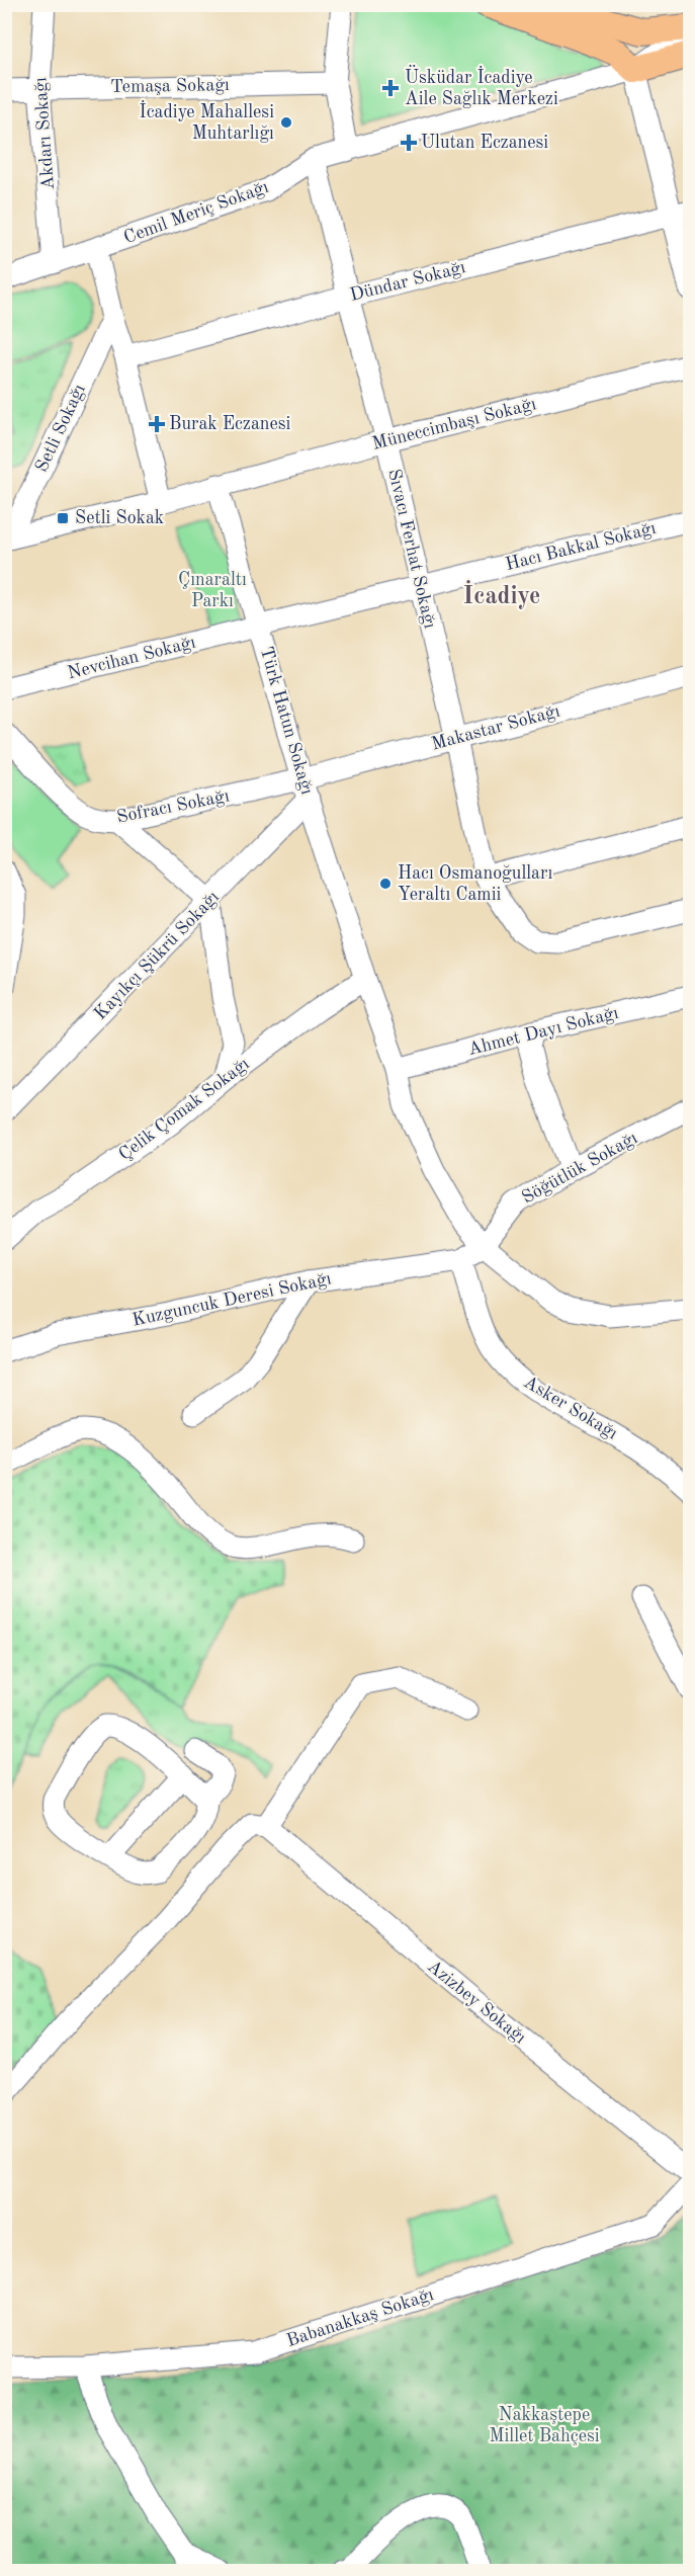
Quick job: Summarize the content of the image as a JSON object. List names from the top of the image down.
{
  "streets": {
    "street": [
      "Temaşa Sokağı",
      "Akdarı Sokağı",
      "Cemil Meriç Sokağı",
      "Dündar Sokağı",
      "Müneccimbaşı Sokağı",
      "Setli Sokağı",
      "Hacı Bakkal Sokağı",
      "Sıvacı Ferhat Sokağı",
      "Nevcihan Sokağı",
      "Türk Hatun Sokağı",
      "Makastar Sokağı",
      "Sofracı Sokağı",
      "Kayıkçı Şükrü Sokağı",
      "Ahmet Dayı Sokağı",
      "Çelik Çomak Sokağı",
      "Söğütlük Sokağı",
      "Kuzguncuk Deresi Sokağı",
      "Asker Sokağı",
      "Azizbey Sokağı",
      "Babanakkaş Sokağı"
    ]
  },
  "crossings": [
    ["Temaşa Sokağı", "Akdarı Sokağı"],
    ["Akdarı Sokağı", "Cemil Meriç Sokağı"],
    ["Cemil Meriç Sokağı", "Sıvacı Ferhat Sokağı"],
    ["Dündar Sokağı", "Sıvacı Ferhat Sokağı"],
    ["Müneccimbaşı Sokağı", "Sıvacı Ferhat Sokağı"],
    ["Müneccimbaşı Sokağı", "Türk Hatun Sokağı"],
    ["Hacı Bakkal Sokağı", "Sıvacı Ferhat Sokağı"],
    ["Hacı Bakkal Sokağı", "Nevcihan Sokağı"],
    ["Hacı Bakkal Sokağı", "Türk Hatun Sokağı"],
    ["Sıvacı Ferhat Sokağı", "Makastar Sokağı"],
    ["Nevcihan Sokağı", "Türk Hatun Sokağı"],
    ["Türk Hatun Sokağı", "Makastar Sokağı"],
    ["Türk Hatun Sokağı", "Sofracı Sokağı"],
    ["Türk Hatun Sokağı", "Kayıkçı Şükrü Sokağı"],
    ["Türk Hatun Sokağı", "Ahmet Dayı Sokağı"],
    ["Türk Hatun Sokağı", "Çelik Çomak Sokağı"],
    ["Türk Hatun Sokağı", "Söğütlük Sokağı"],
    ["Makastar Sokağı", "Sofracı Sokağı"],
    ["Makastar Sokağı", "Kayıkçı Şükrü Sokağı"],
    ["Sofracı Sokağı", "Kayıkçı Şükrü Sokağı"],
    ["Kuzguncuk Deresi Sokağı", "Asker Sokağı"]
  ],
  "districts": ["İcadiye"],
  "parks": ["Çınaraltı Parkı", "Nakkaştepe Millet Bahçesi"],
  "places": {
    "health": ["Üsküdar İcadiye Aile Sağlık Merkezi", "Ulutan Eczanesi", "Burak Eczanesi"],
    "other": ["İcadiye Mahallesi Muhtarlığı", "Hacı Osmanoğulları Yeraltı Camii"],
    "transit": ["Setli Sokak"]
  }
}
